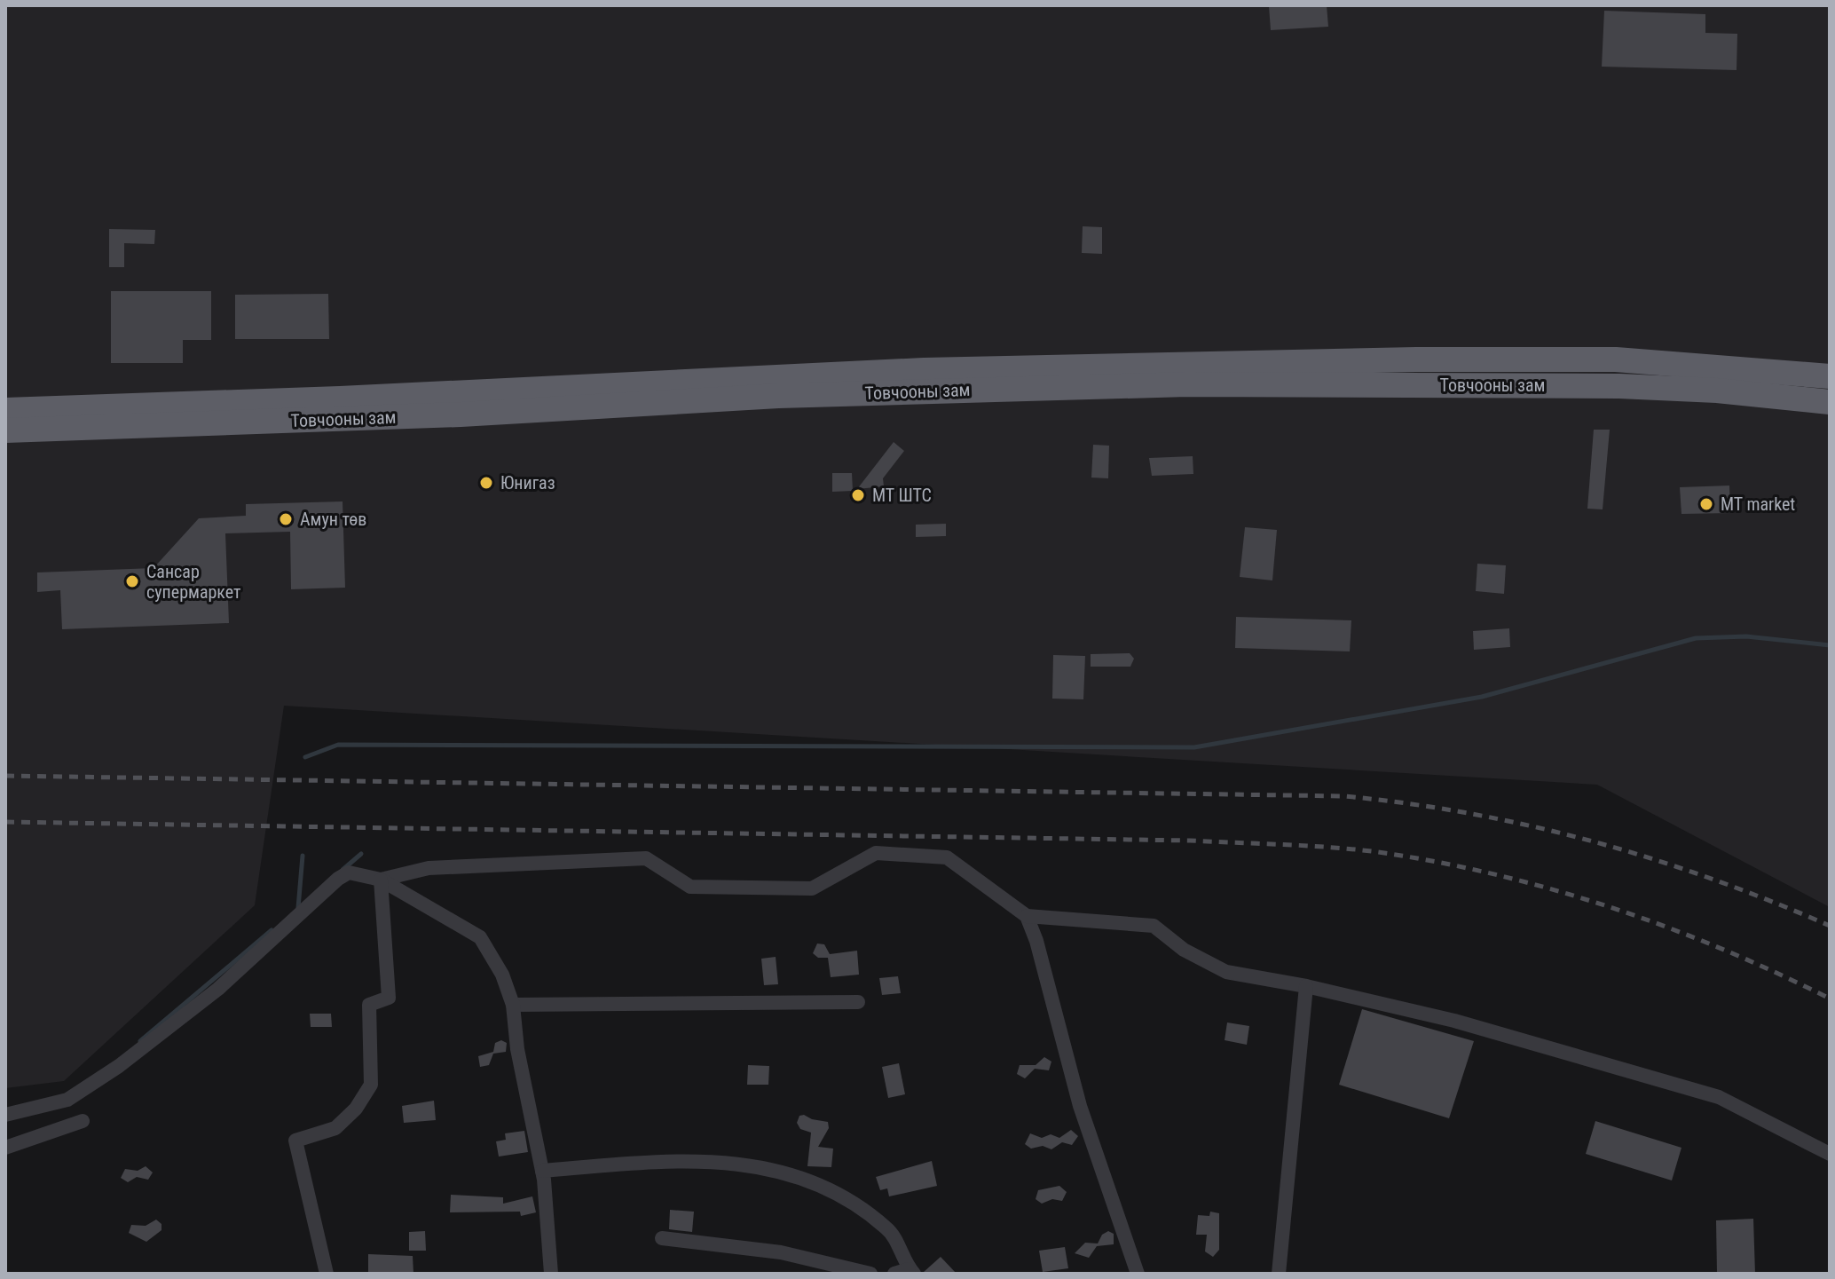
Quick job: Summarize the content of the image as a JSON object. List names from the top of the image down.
{
  "streets": {
    "highway": ["Товчооны зам"]
  },
  "places": [
    "Юнигаз",
    "MT ШТС",
    "MT market",
    "Амун төв",
    "Сансар супермаркет"
  ]
}
